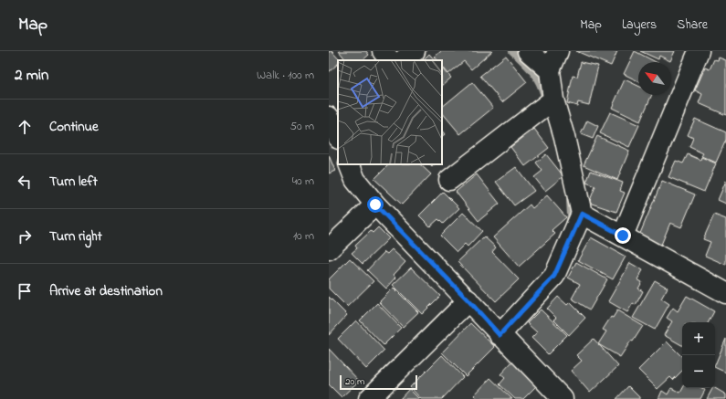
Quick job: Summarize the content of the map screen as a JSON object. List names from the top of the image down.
{
  "scale_bar": "20 m",
  "north": "top left",
  "page": {
    "header": "Map",
    "nav": ["Map", "Layers", "Share"],
    "heading": ["2 min", "Walk · 100 m"],
    "list": [
      ["Continue", "50 m"],
      ["Turn left", "40 m"],
      ["Turn right", "10 m"],
      "Arrive at destination"
    ],
    "map_buttons": ["+", "−"],
    "scale": "20 m"
  }
}
